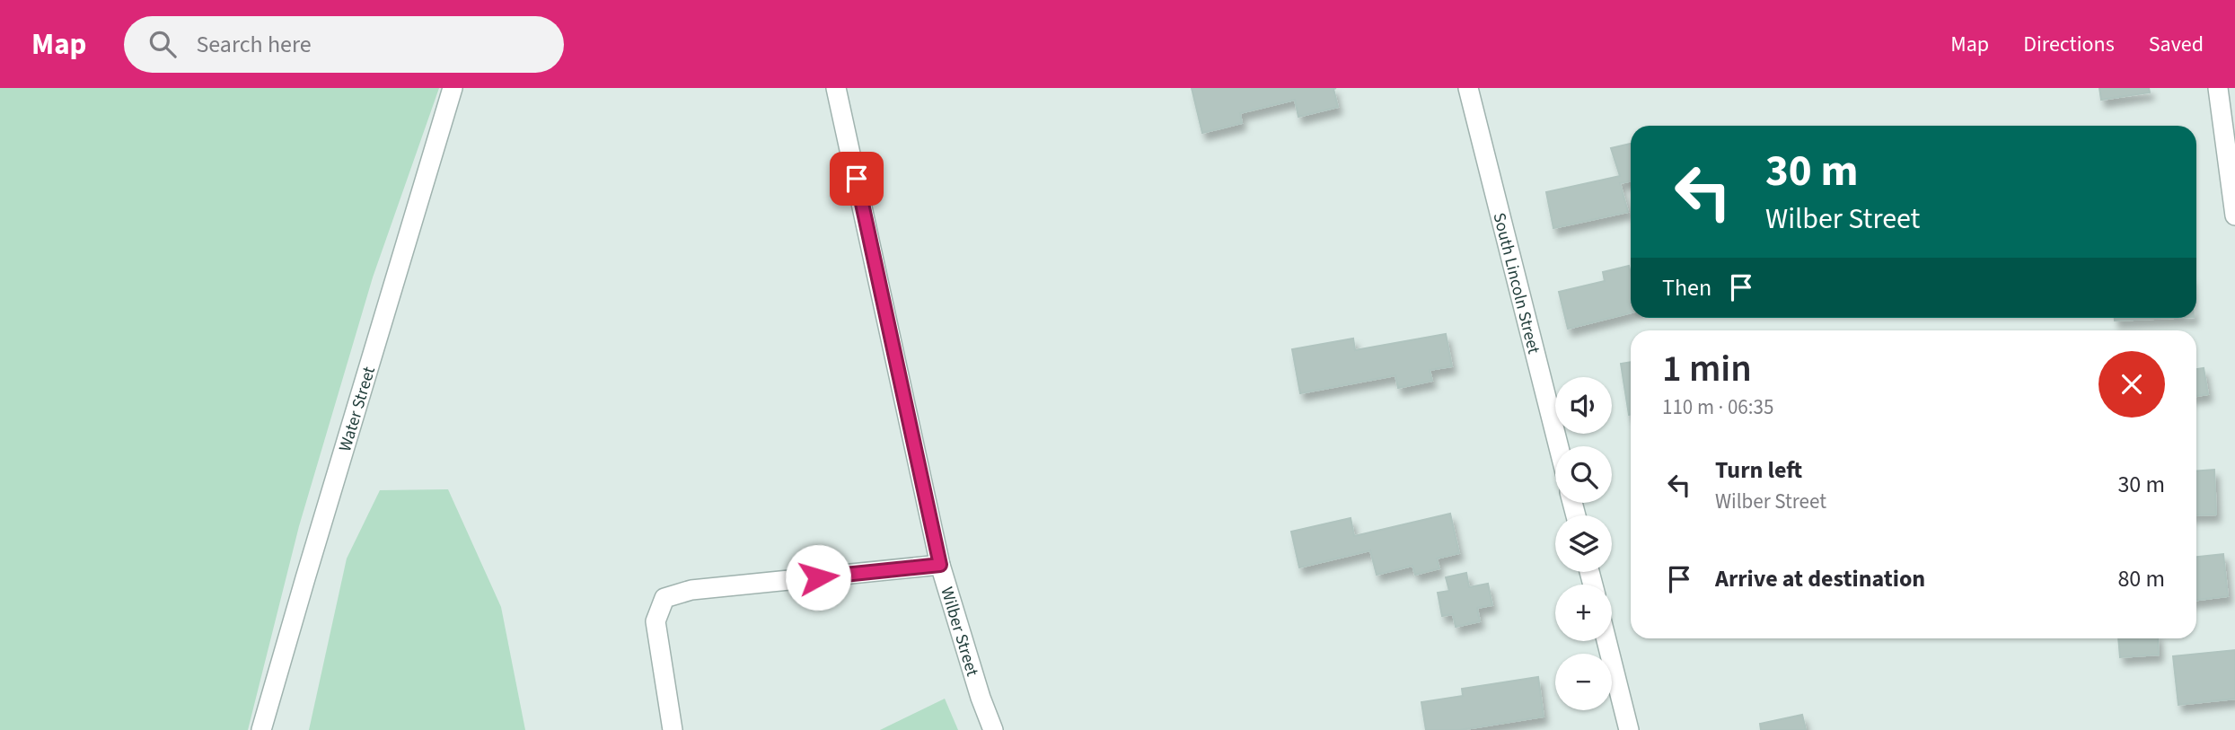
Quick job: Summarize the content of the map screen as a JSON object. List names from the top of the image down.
{
  "streets": {
    "street": ["South Lincoln Street", "Water Street", "Wilber Street"]
  },
  "page": {
    "header": "Map",
    "search": "Search here",
    "nav": ["Map", "Directions", "Saved"],
    "turn": ["30 m", "Wilber Street"],
    "then": "Then",
    "heading": ["1 min", "110 m · 06:35"],
    "map_buttons": ["+", "−"],
    "list": [
      {
        "name": "Turn left",
        "note": "Wilber Street",
        "value": "30 m"
      },
      {
        "name": "Arrive at destination",
        "value": "80 m"
      }
    ]
  }
}
